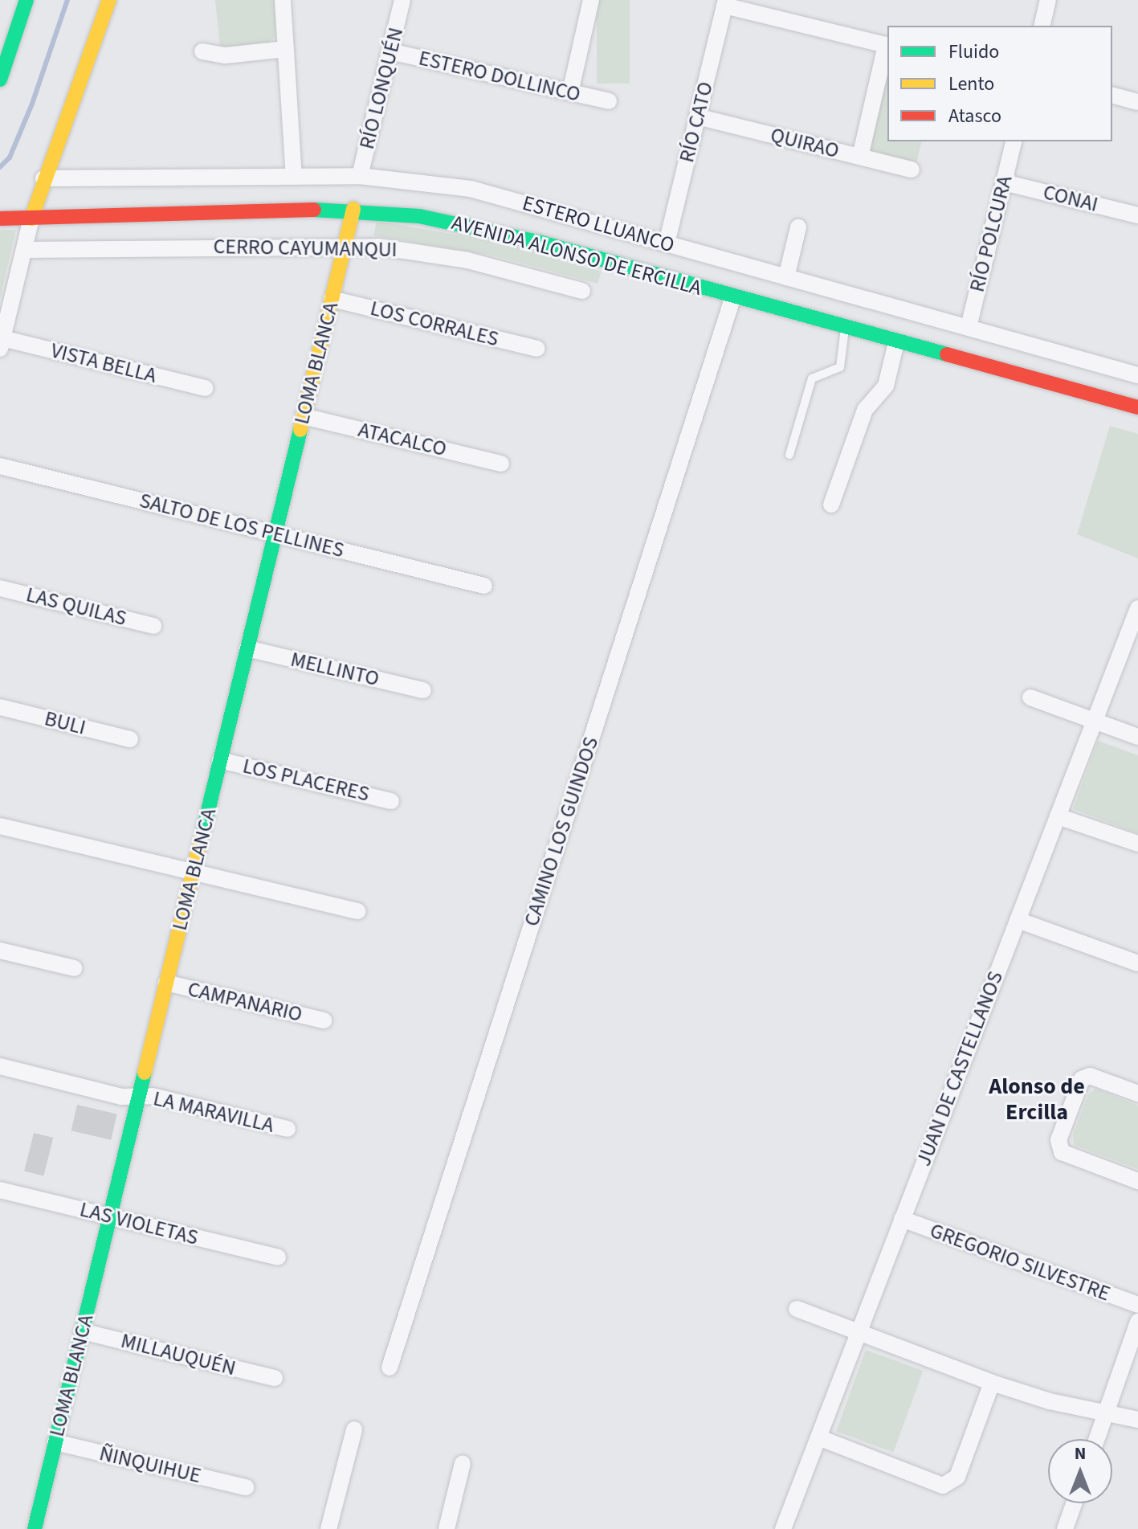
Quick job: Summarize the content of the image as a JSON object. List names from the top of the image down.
{
  "streets": {
    "street": [
      "ESTERO DOLLINCO",
      "RÍO LONQUÉN",
      "RÍO CATO",
      "QUIRAO",
      "CONAI",
      "ESTERO LLUANCO",
      "RÍO POLCURA",
      "CERRO CAYUMANQUI",
      "AVENIDA ALONSO DE ERCILLA",
      "LOS CORRALES",
      "VISTA BELLA",
      "LOMA BLANCA",
      "ATACALCO",
      "SALTO DE LOS PELLINES",
      "LAS QUILAS",
      "MELLINTO",
      "BULI",
      "LOS PLACERES",
      "CAMINO LOS GUINDOS",
      "CAMPANARIO",
      "JUAN DE CASTELLANOS",
      "LA MARAVILLA",
      "LAS VIOLETAS",
      "GREGORIO SILVESTRE",
      "MILLAUQUÉN",
      "ÑINQUIHUE"
    ]
  },
  "crossings": [
    ["ESTERO DOLLINCO", "RÍO LONQUÉN"],
    ["RÍO LONQUÉN", "ESTERO LLUANCO"],
    ["RÍO CATO", "QUIRAO"],
    ["RÍO CATO", "ESTERO LLUANCO"],
    ["CONAI", "RÍO POLCURA"],
    ["ESTERO LLUANCO", "RÍO POLCURA"],
    ["CERRO CAYUMANQUI", "LOMA BLANCA"],
    ["AVENIDA ALONSO DE ERCILLA", "LOMA BLANCA"],
    ["AVENIDA ALONSO DE ERCILLA", "CAMINO LOS GUINDOS"],
    ["LOS CORRALES", "LOMA BLANCA"],
    ["LOMA BLANCA", "ATACALCO"],
    ["LOMA BLANCA", "SALTO DE LOS PELLINES"],
    ["LOMA BLANCA", "MELLINTO"],
    ["LOMA BLANCA", "LOS PLACERES"],
    ["LOMA BLANCA", "CAMPANARIO"],
    ["LOMA BLANCA", "LA MARAVILLA"],
    ["LOMA BLANCA", "LAS VIOLETAS"],
    ["LOMA BLANCA", "MILLAUQUÉN"],
    ["LOMA BLANCA", "ÑINQUIHUE"],
    ["JUAN DE CASTELLANOS", "GREGORIO SILVESTRE"]
  ],
  "districts": ["Alonso de Ercilla"],
  "legend": ["Fluido", "Lento", "Atasco"],
  "north": "top"
}
